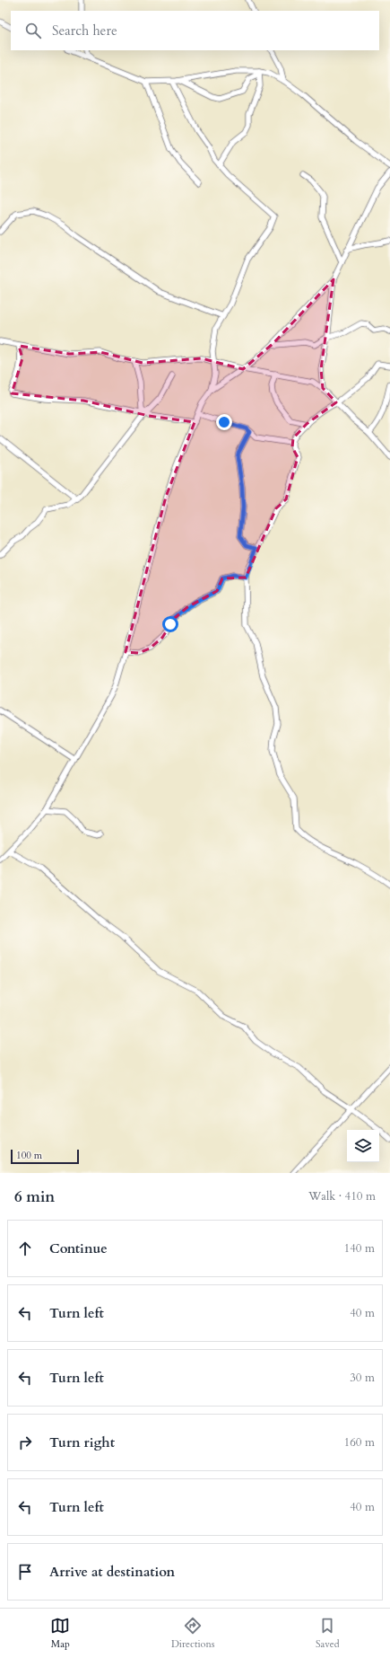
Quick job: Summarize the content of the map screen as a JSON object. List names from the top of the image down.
{
  "scale_bar": "100 m",
  "page": {
    "search": "Search here",
    "scale": "100 m",
    "heading": ["6 min", "Walk · 410 m"],
    "list": [
      ["Continue", "140 m"],
      ["Turn left", "40 m"],
      ["Turn left", "30 m"],
      ["Turn right", "160 m"],
      ["Turn left", "40 m"],
      "Arrive at destination"
    ],
    "nav": ["Map", "Directions", "Saved"]
  }
}
